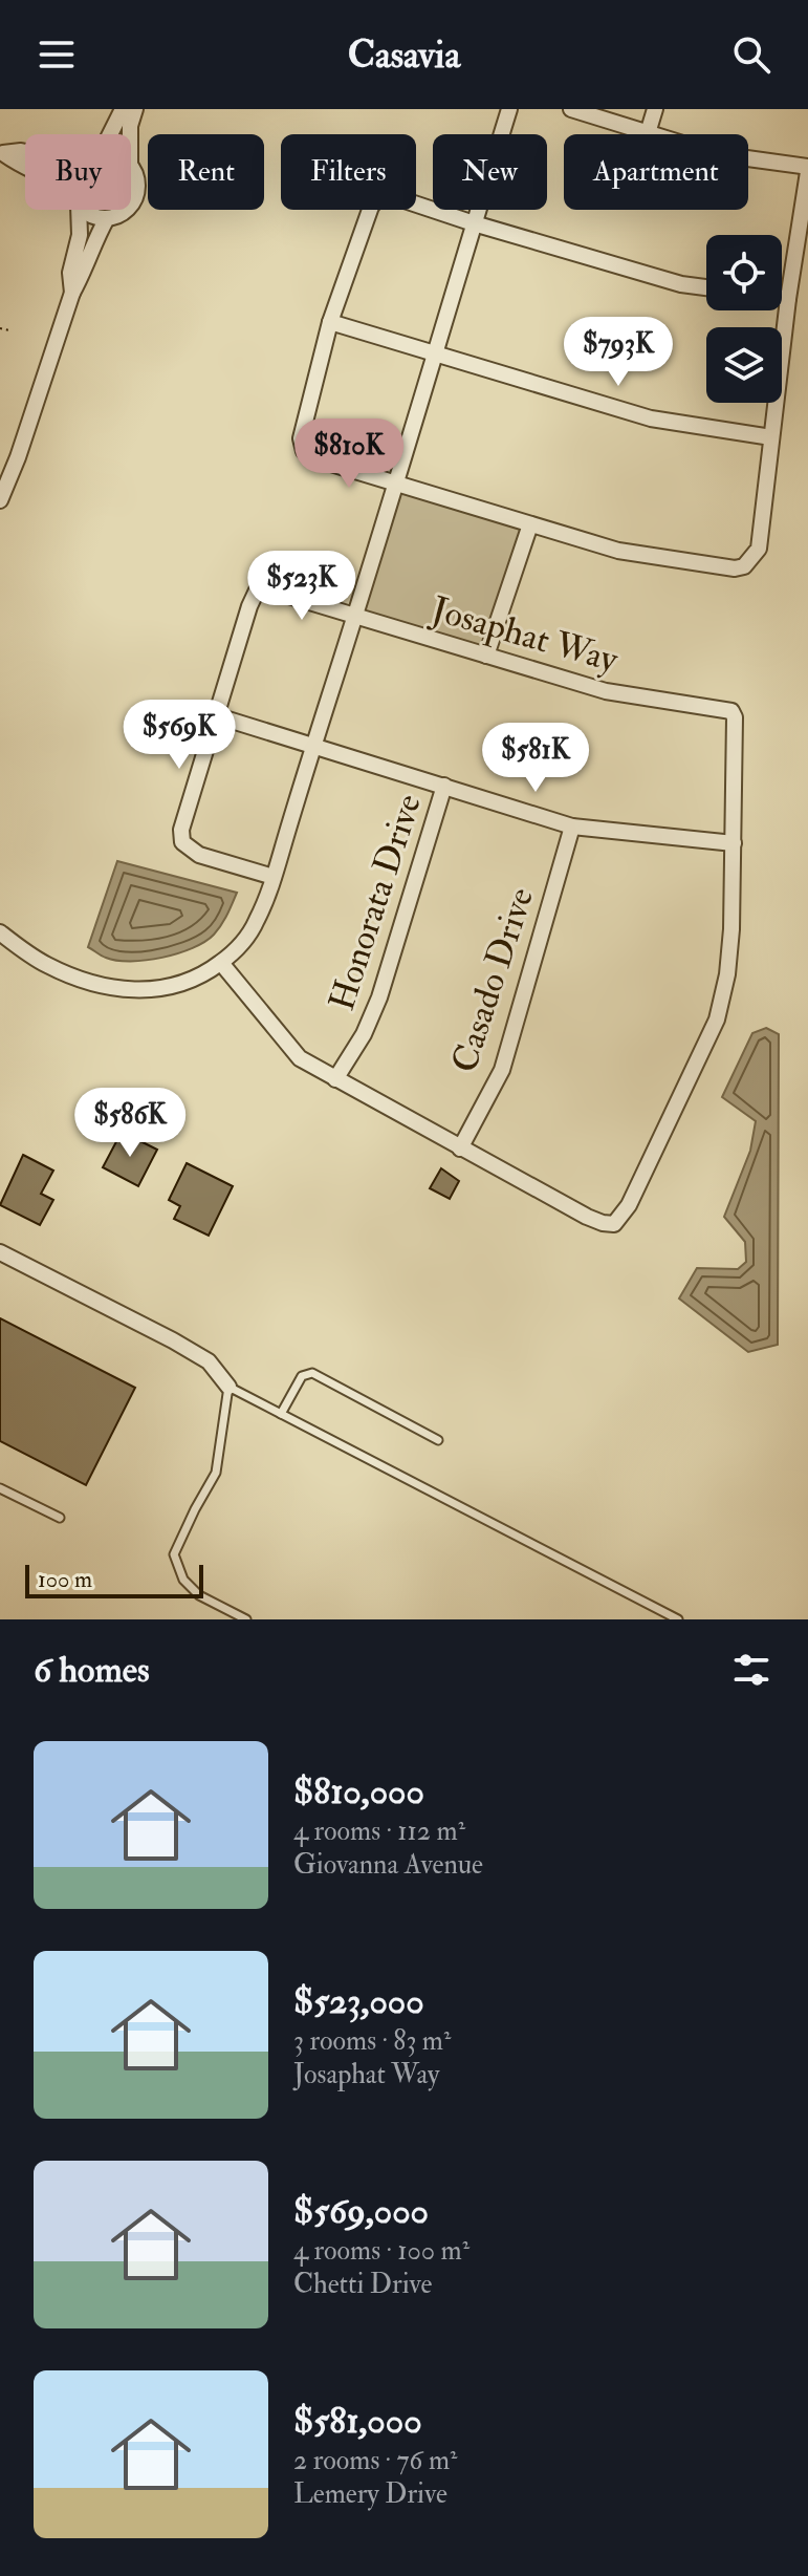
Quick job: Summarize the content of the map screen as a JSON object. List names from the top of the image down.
{
  "streets": {
    "street": ["Josaphat Way", "Honorata Drive", "Casado Drive"]
  },
  "scale_bar": "100 m",
  "page": {
    "header": "Casavia",
    "chip": [
      "Buy",
      "Rent",
      "Filters",
      "New",
      "Apartment"
    ],
    "price": [
      "$793K",
      "$810K",
      "$523K",
      "$569K",
      "$581K",
      "$586K"
    ],
    "scale": "100 m",
    "heading": "6 homes",
    "list": [
      {
        "name": "$810,000",
        "note": "4 rooms · 112 m² · Giovanna Avenue"
      },
      {
        "name": "$523,000",
        "note": "3 rooms · 83 m² · Josaphat Way"
      },
      {
        "name": "$569,000",
        "note": "4 rooms · 100 m² · Chetti Drive"
      },
      {
        "name": "$581,000",
        "note": "2 rooms · 76 m² · Lemery Drive"
      }
    ]
  }
}
